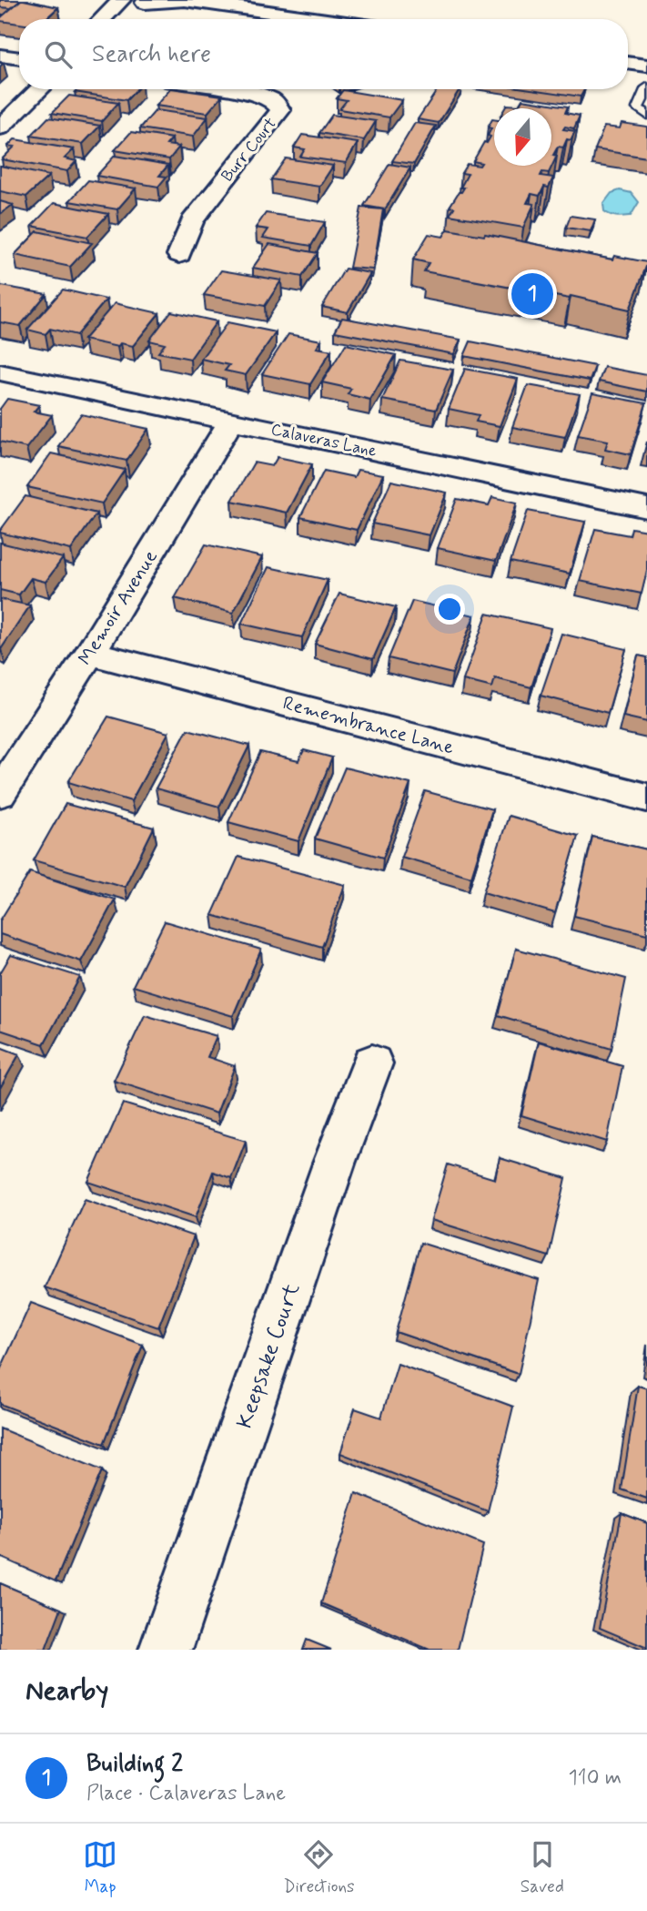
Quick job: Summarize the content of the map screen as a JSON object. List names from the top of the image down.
{
  "streets": {
    "street": [
      "Burr Court",
      "Calaveras Lane",
      "Memoir Avenue",
      "Remembrance Lane",
      "Keepsake Court"
    ]
  },
  "crossings": [
    ["Calaveras Lane", "Memoir Avenue"],
    ["Memoir Avenue", "Remembrance Lane"]
  ],
  "north": "bottom",
  "page": {
    "search": "Search here",
    "pins": "1",
    "heading": "Nearby",
    "list": [
      {
        "mark": "1",
        "name": "Building 2",
        "note": "Place · Calaveras Lane",
        "value": "110 m"
      }
    ],
    "nav": ["Map", "Directions", "Saved"]
  }
}
